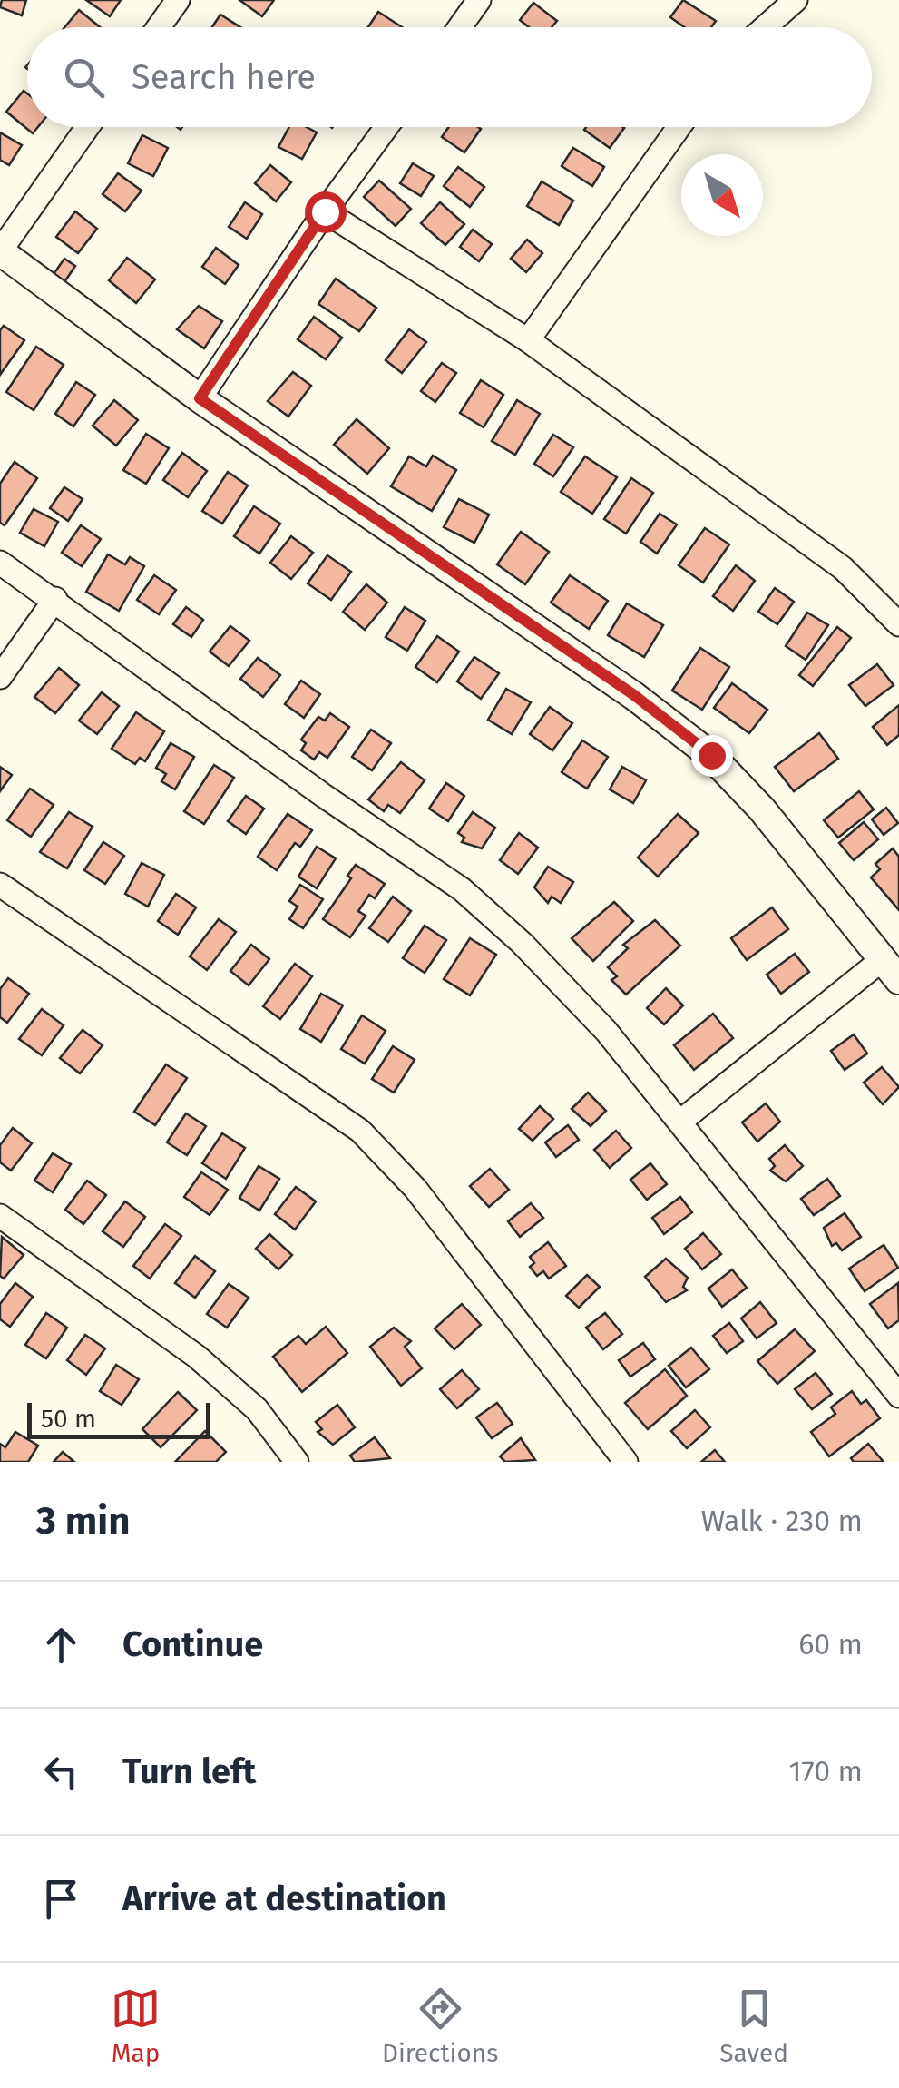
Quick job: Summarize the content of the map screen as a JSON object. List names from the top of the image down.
{
  "scale_bar": "50 m",
  "north": "bottom right",
  "page": {
    "search": "Search here",
    "scale": "50 m",
    "heading": ["3 min", "Walk · 230 m"],
    "list": [
      ["Continue", "60 m"],
      ["Turn left", "170 m"],
      "Arrive at destination"
    ],
    "nav": ["Map", "Directions", "Saved"]
  }
}
